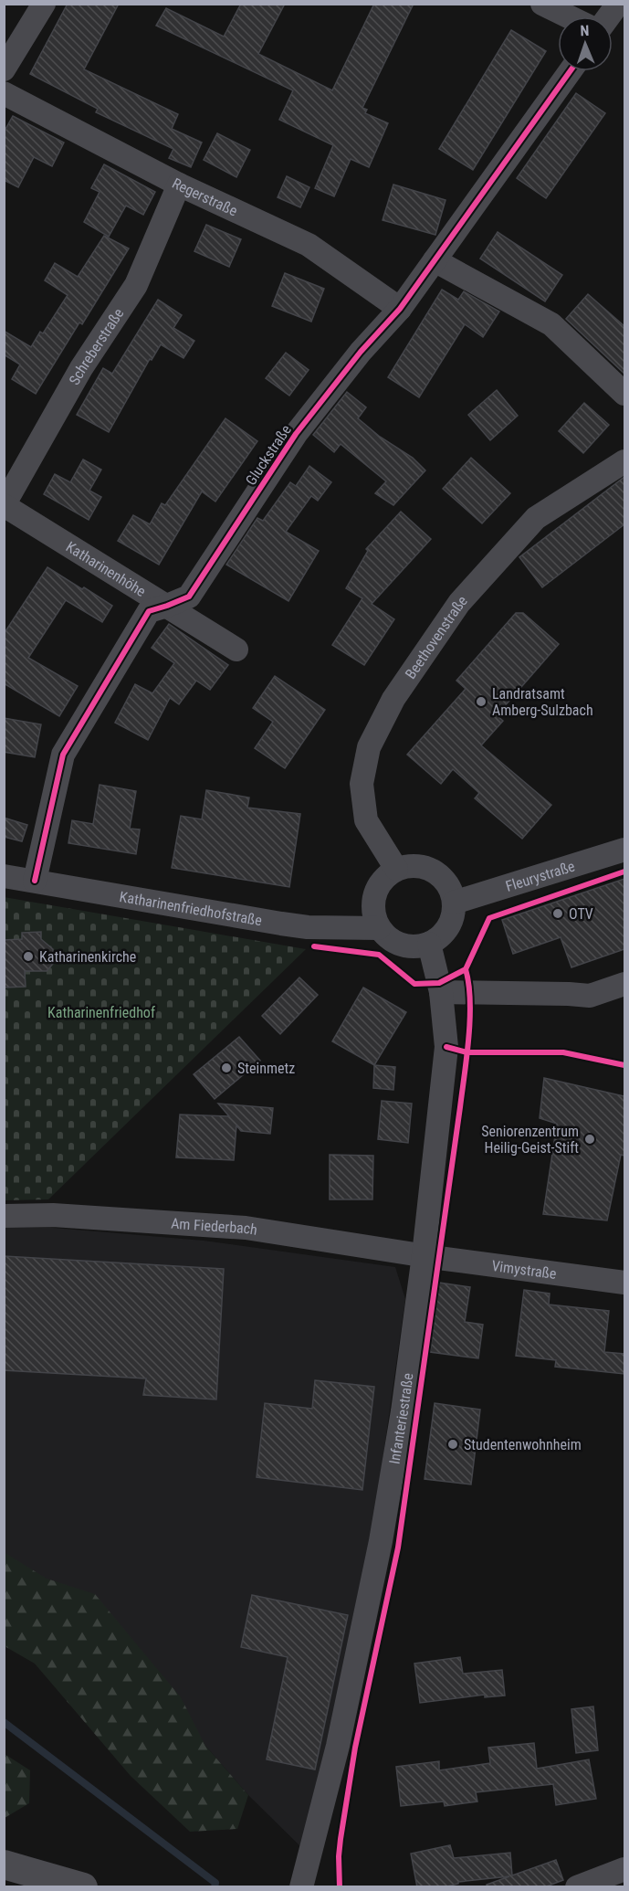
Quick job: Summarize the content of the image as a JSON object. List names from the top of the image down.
{
  "streets": {
    "street": [
      "Regerstraße",
      "Schreberstraße",
      "Gluckstraße",
      "Katharinenhöhe",
      "Beethovenstraße",
      "Fleurystraße",
      "Katharinenfriedhofstraße",
      "Am Fiederbach",
      "Vimystraße",
      "Infanteriestraße"
    ]
  },
  "crossings": [
    ["Regerstraße", "Schreberstraße"],
    ["Regerstraße", "Gluckstraße"],
    ["Schreberstraße", "Katharinenhöhe"],
    ["Gluckstraße", "Katharinenhöhe"],
    ["Gluckstraße", "Katharinenfriedhofstraße"],
    ["Beethovenstraße", "Fleurystraße"],
    ["Beethovenstraße", "Katharinenfriedhofstraße"],
    ["Beethovenstraße", "Infanteriestraße"],
    ["Fleurystraße", "Katharinenfriedhofstraße"],
    ["Fleurystraße", "Infanteriestraße"],
    ["Katharinenfriedhofstraße", "Infanteriestraße"],
    ["Am Fiederbach", "Vimystraße"],
    ["Am Fiederbach", "Infanteriestraße"],
    ["Vimystraße", "Infanteriestraße"]
  ],
  "parks": ["Katharinenfriedhof"],
  "places": [
    "Landratsamt Amberg-Sulzbach",
    "OTV",
    "Katharinenkirche",
    "Steinmetz",
    "Seniorenzentrum Heilig-Geist-Stift",
    "Studentenwohnheim"
  ],
  "north": "top"
}
